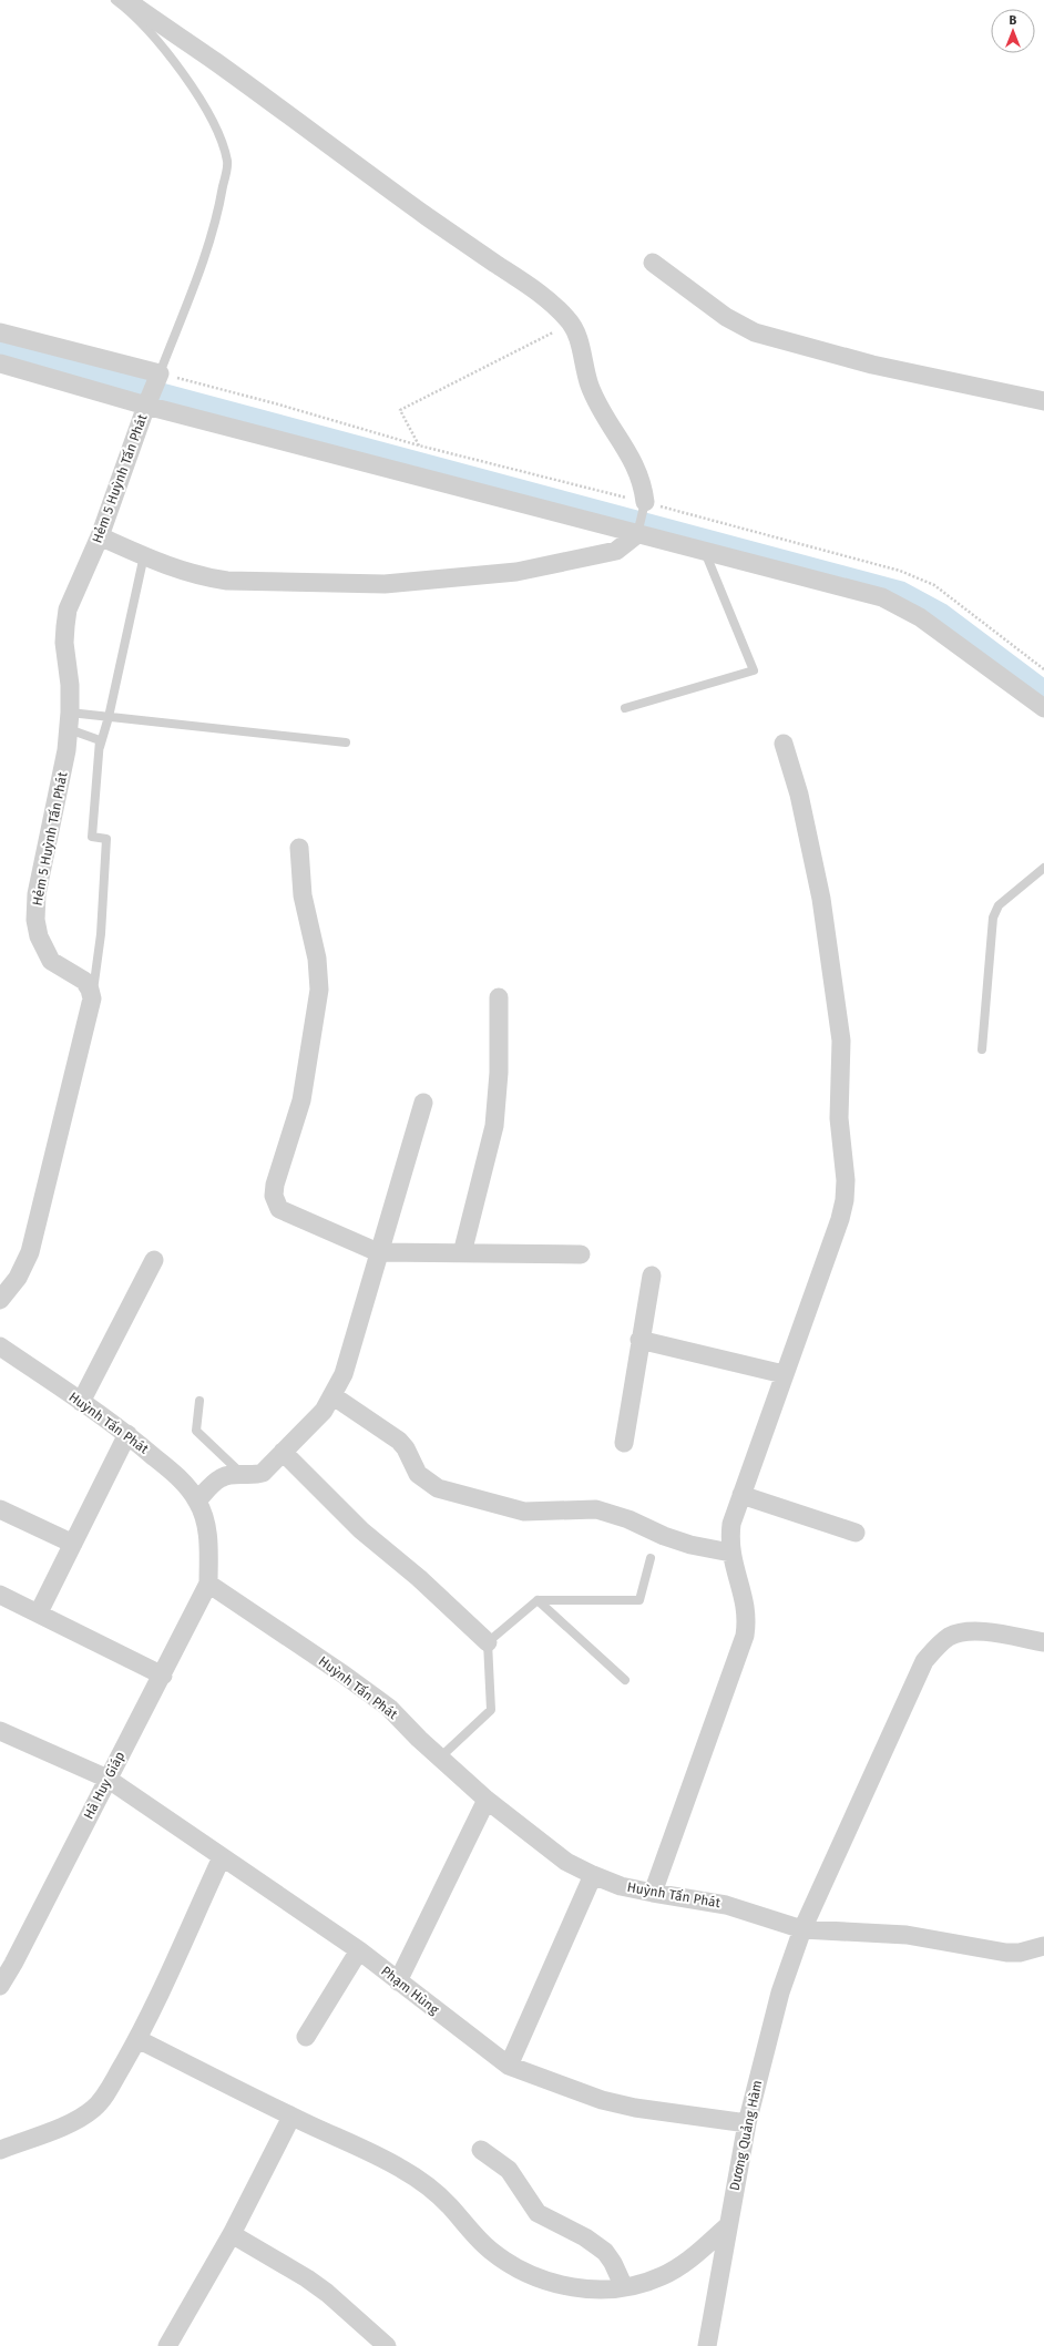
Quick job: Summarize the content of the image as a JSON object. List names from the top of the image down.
{
  "streets": {
    "street": [
      "Hẻm 5 Huỳnh Tấn Phát",
      "Huỳnh Tấn Phát",
      "Hà Huy Giáp",
      "Phạm Hùng",
      "Dương Quảng Hàm"
    ]
  },
  "crossings": [
    ["Huỳnh Tấn Phát", "Hà Huy Giáp"],
    ["Huỳnh Tấn Phát", "Dương Quảng Hàm"],
    ["Hà Huy Giáp", "Phạm Hùng"],
    ["Phạm Hùng", "Dương Quảng Hàm"]
  ],
  "north": "top"
}
